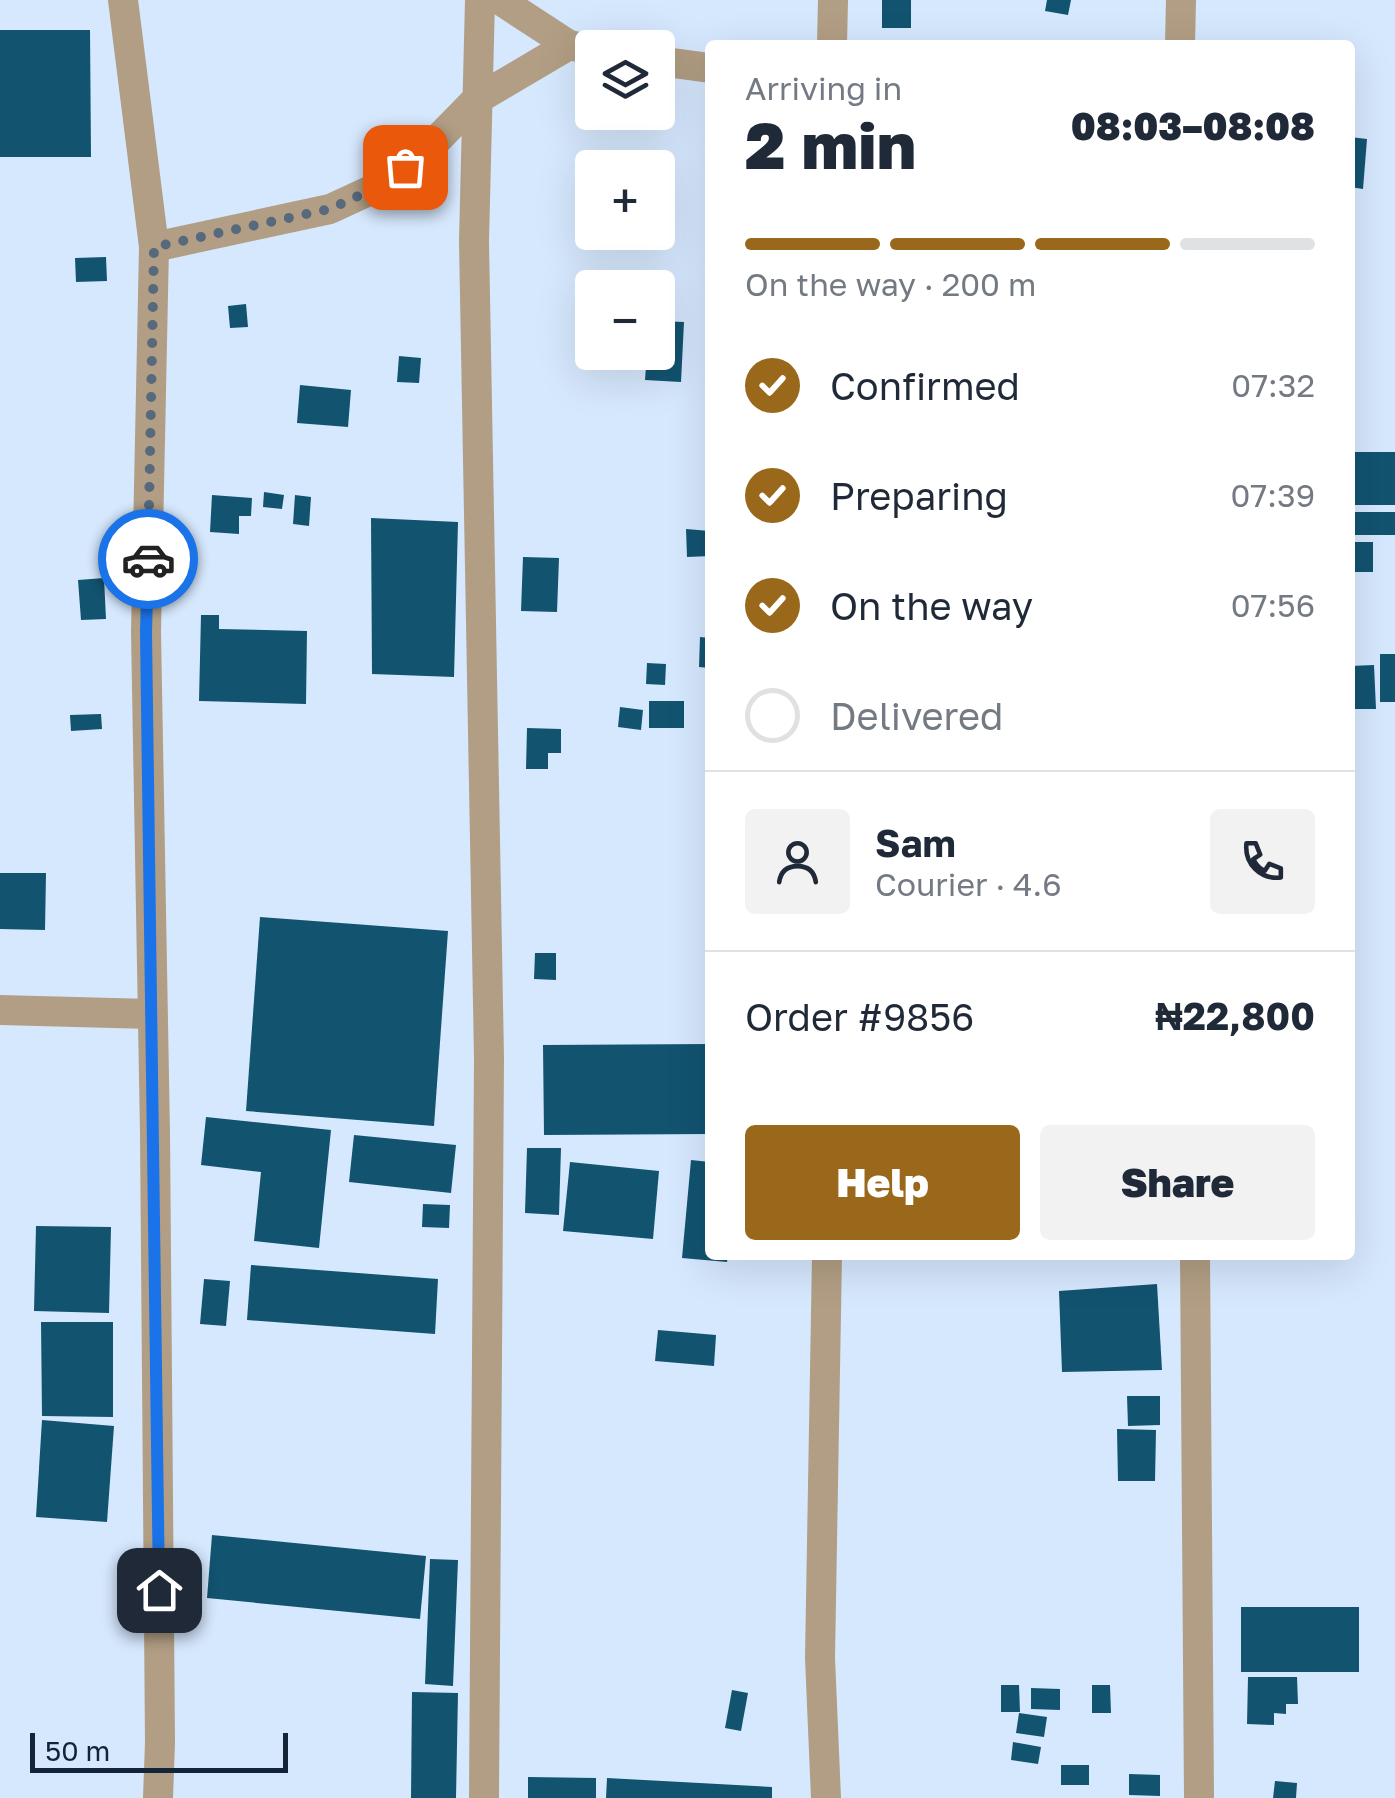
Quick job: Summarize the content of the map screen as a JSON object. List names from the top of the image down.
{
  "scale_bar": "50 m",
  "page": {
    "map_buttons": ["+", "−"],
    "heading": ["2 min", "Arriving in", "08:03–08:08"],
    "panel": [
      "Sam",
      "Courier · 4.6",
      "Order #9856",
      "₦22,800"
    ],
    "bar": "On the way · 200 m",
    "list": [
      ["Confirmed", "07:32"],
      ["Preparing", "07:39"],
      ["On the way", "07:56"],
      "Delivered"
    ],
    "buttons": ["Help", "Share"],
    "scale": "50 m"
  }
}
